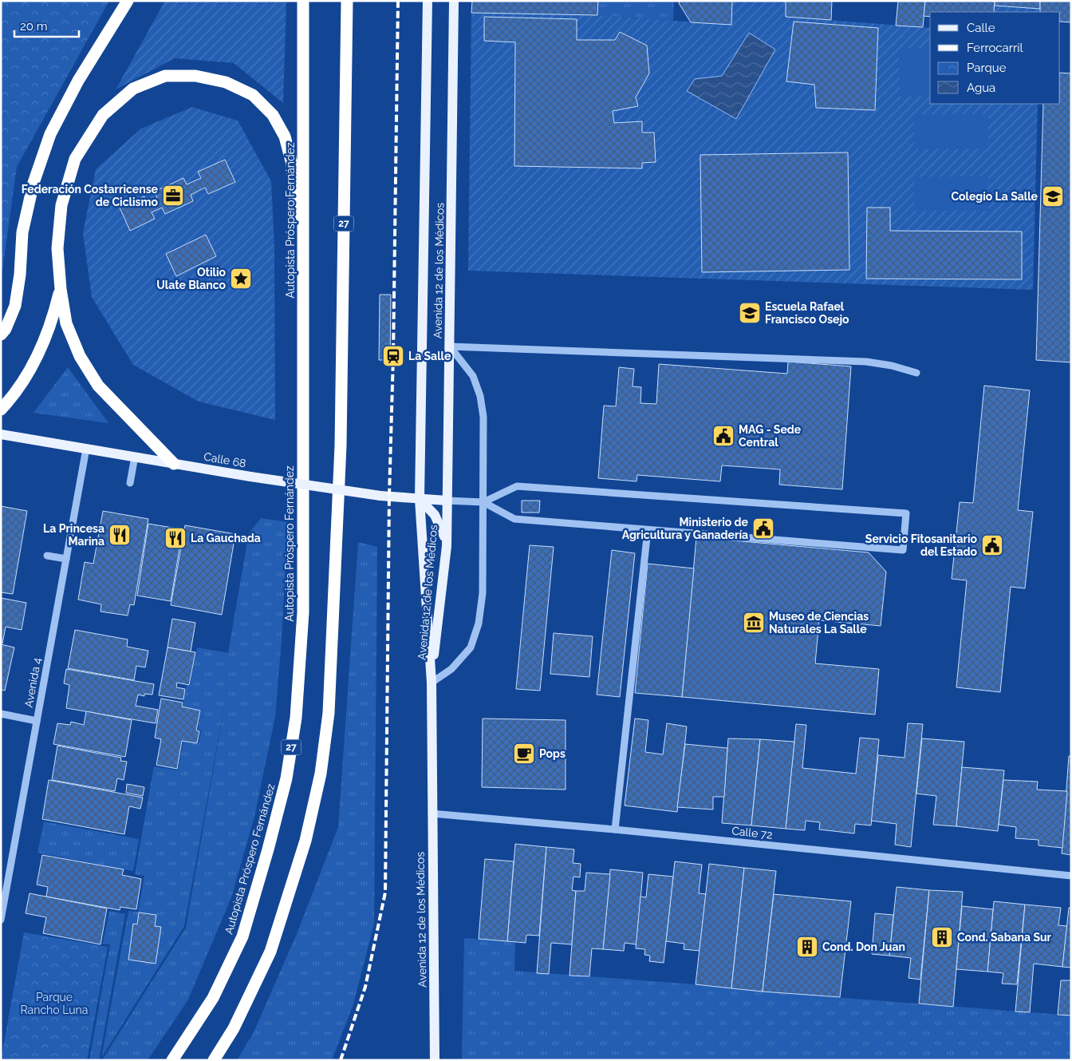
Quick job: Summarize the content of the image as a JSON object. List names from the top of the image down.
{
  "streets": {
    "highway": ["Autopista Próspero Fernández", "27"],
    "main road": ["Avenida 12 de los Médicos", "Calle 68"],
    "street": ["Avenida 4", "Calle 72"]
  },
  "crossings": [
    ["Avenida 12 de los Médicos", "Calle 68"],
    ["Avenida 12 de los Médicos", "Calle 72"],
    ["Calle 68", "Avenida 4"]
  ],
  "parks": ["Parque Rancho Luna"],
  "places": {
    "office": ["Federación Costarricense de Ciclismo"],
    "school or university": ["Colegio La Salle", "Escuela Rafael Francisco Osejo"],
    "place": ["Otilio Ulate Blanco"],
    "station": ["La Salle"],
    "public building": ["MAG - Sede Central", "Ministerio de Agricultura y Ganadería", "Servicio Fitosanitario del Estado"],
    "restaurant": ["La Princesa Marina", "La Gauchada"],
    "museum": ["Museo de Ciencias Naturales La Salle"],
    "cafe": ["Pops"],
    "building": ["Cond. Sabana Sur", "Cond. Don Juan"]
  },
  "legend": [
    "Calle",
    "Ferrocarril",
    "Parque",
    "Agua"
  ],
  "scale_bar": "20 m"
}
